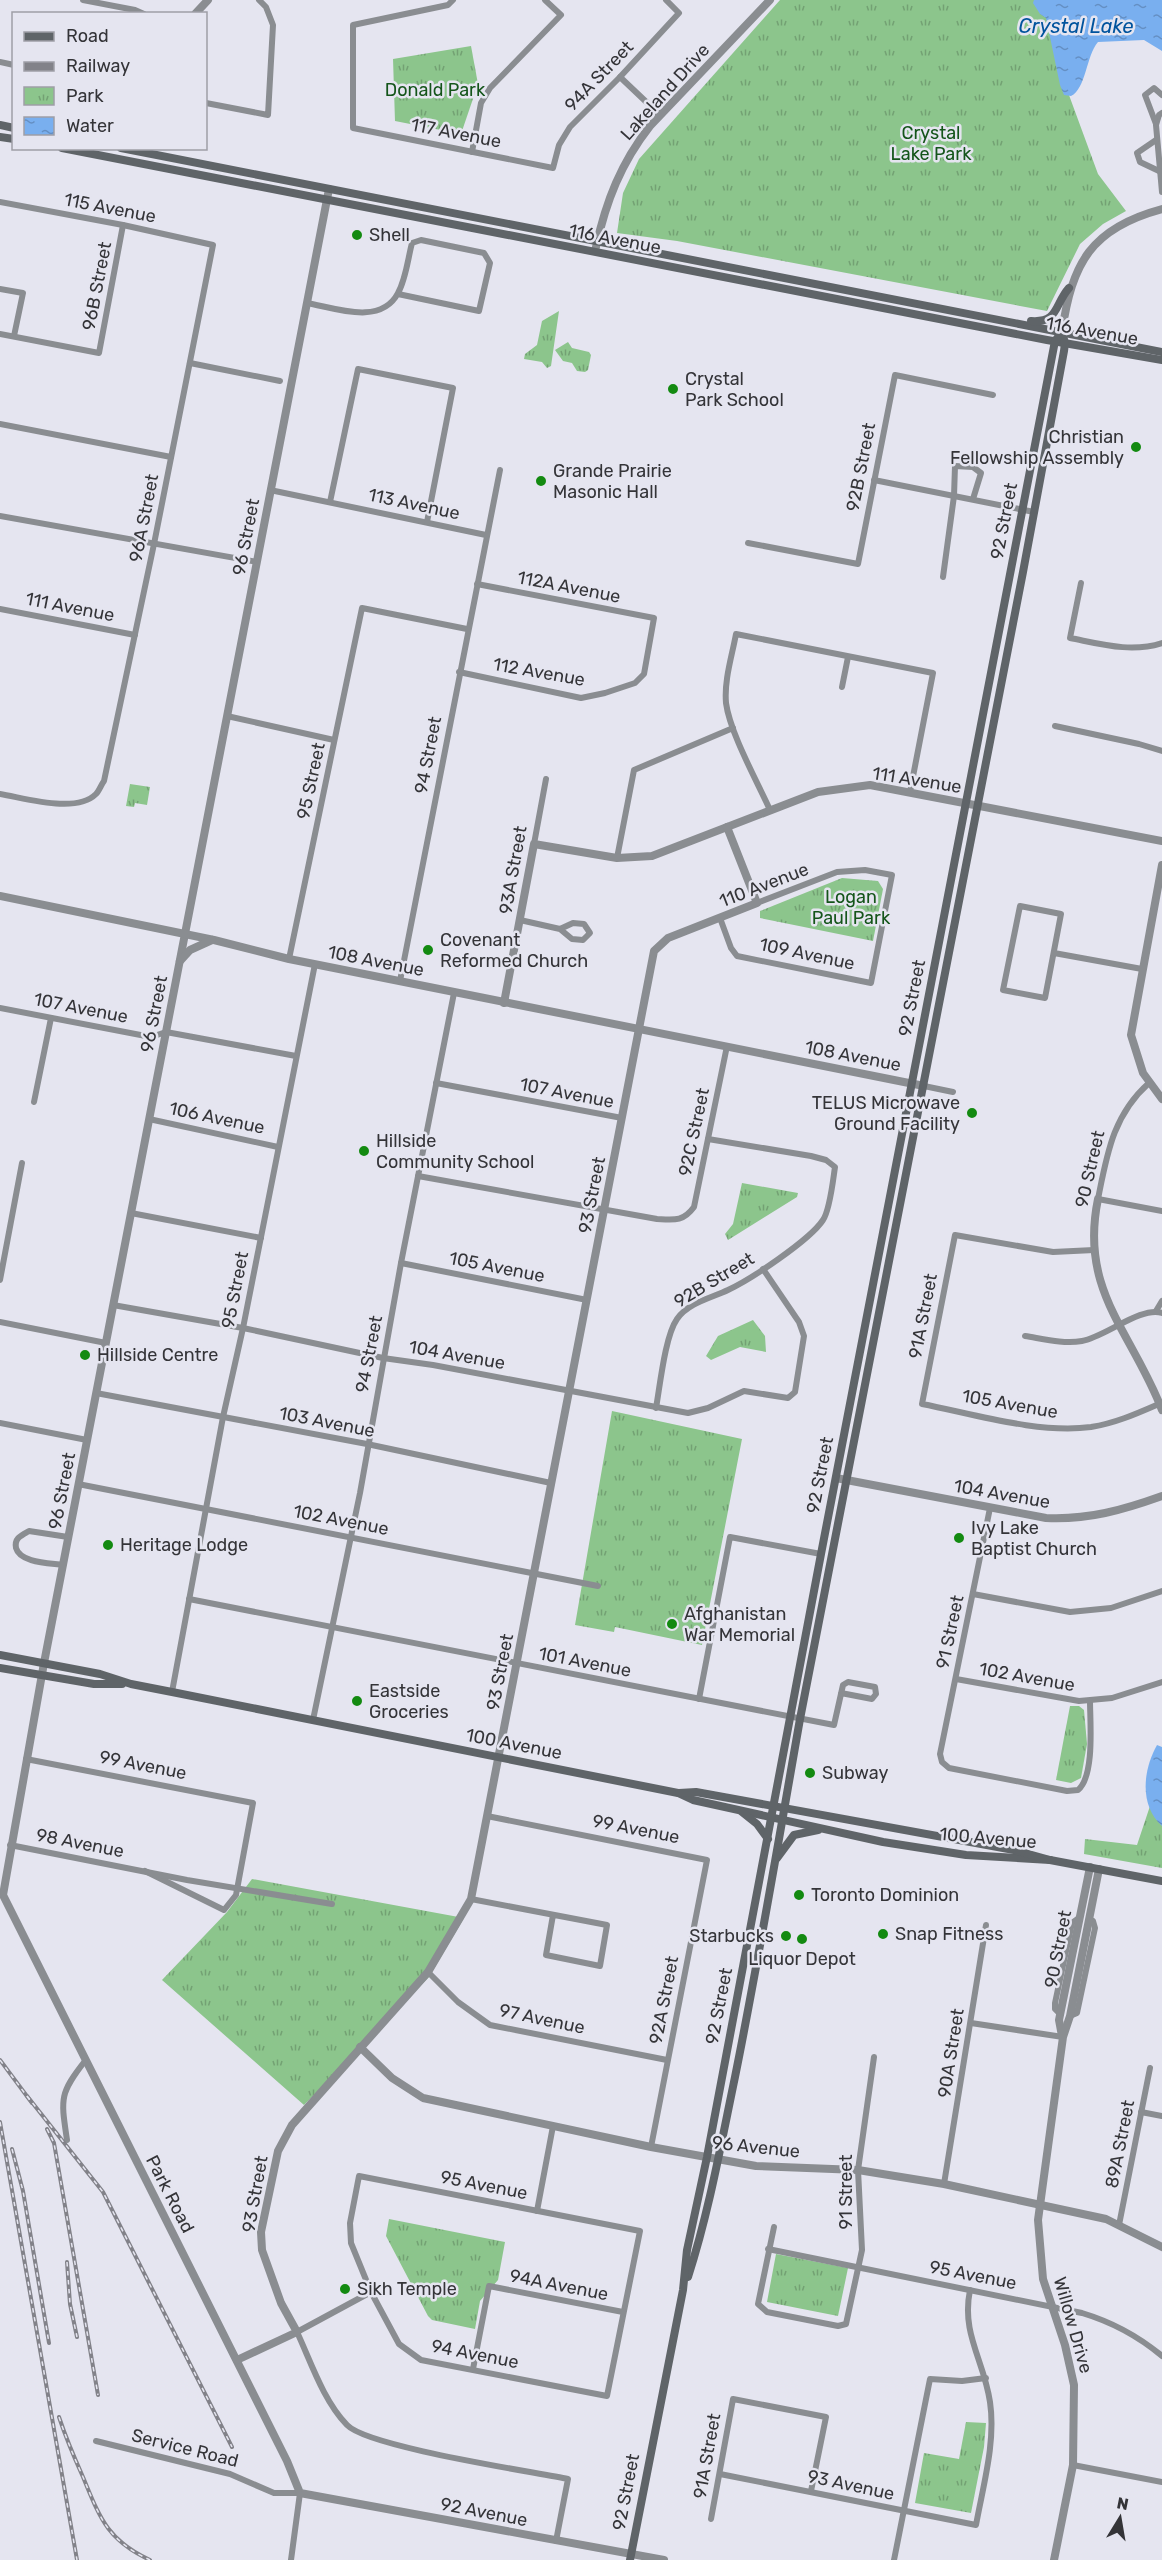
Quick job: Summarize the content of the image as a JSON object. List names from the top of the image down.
{
  "streets": {
    "main road": ["116 Avenue", "92 Street", "100 Avenue"],
    "street": [
      "94A Street",
      "Lakeland Drive",
      "117 Avenue",
      "115 Avenue",
      "96B Street",
      "92B Street",
      "113 Avenue",
      "96A Street",
      "96 Street",
      "112A Avenue",
      "111 Avenue",
      "112 Avenue",
      "94 Street",
      "95 Street",
      "93A Street",
      "110 Avenue",
      "109 Avenue",
      "108 Avenue",
      "107 Avenue",
      "106 Avenue",
      "92C Street",
      "90 Street",
      "93 Street",
      "105 Avenue",
      "91A Street",
      "104 Avenue",
      "103 Avenue",
      "102 Avenue",
      "91 Street",
      "101 Avenue",
      "99 Avenue",
      "98 Avenue",
      "92A Street",
      "97 Avenue",
      "90A Street",
      "89A Street",
      "96 Avenue",
      "95 Avenue",
      "Park Road",
      "94A Avenue",
      "Willow Drive",
      "94 Avenue",
      "Service Road",
      "93 Avenue",
      "92 Avenue"
    ]
  },
  "crossings": [
    ["94A Street", "117 Avenue"],
    ["Lakeland Drive", "116 Avenue"],
    ["115 Avenue", "96B Street"],
    ["115 Avenue", "96A Street"],
    ["116 Avenue", "92 Street"],
    ["116 Avenue", "96 Street"],
    ["92B Street", "92C Street"],
    ["92B Street", "104 Avenue"],
    ["113 Avenue", "96 Street"],
    ["113 Avenue", "94 Street"],
    ["96A Street", "111 Avenue"],
    ["92 Street", "111 Avenue"],
    ["92 Street", "108 Avenue"],
    ["92 Street", "104 Avenue"],
    ["92 Street", "101 Avenue"],
    ["92 Street", "100 Avenue"],
    ["92 Street", "96 Avenue"],
    ["92 Street", "92 Avenue"],
    ["96 Street", "108 Avenue"],
    ["96 Street", "107 Avenue"],
    ["96 Street", "106 Avenue"],
    ["96 Street", "104 Avenue"],
    ["96 Street", "103 Avenue"],
    ["96 Street", "102 Avenue"],
    ["96 Street", "100 Avenue"],
    ["96 Street", "99 Avenue"],
    ["96 Street", "98 Avenue"],
    ["96 Street", "Park Road"],
    ["112A Avenue", "112 Avenue"],
    ["112A Avenue", "94 Street"],
    ["111 Avenue", "93A Street"],
    ["112 Avenue", "94 Street"],
    ["94 Street", "95 Street"],
    ["94 Street", "108 Avenue"],
    ["94 Street", "107 Avenue"],
    ["94 Street", "105 Avenue"],
    ["94 Street", "104 Avenue"],
    ["94 Street", "103 Avenue"],
    ["94 Street", "102 Avenue"],
    ["94 Street", "101 Avenue"],
    ["94 Street", "100 Avenue"],
    ["95 Street", "108 Avenue"],
    ["95 Street", "107 Avenue"],
    ["95 Street", "106 Avenue"],
    ["95 Street", "104 Avenue"],
    ["95 Street", "103 Avenue"],
    ["95 Street", "102 Avenue"],
    ["95 Street", "101 Avenue"],
    ["95 Street", "100 Avenue"],
    ["93A Street", "108 Avenue"],
    ["110 Avenue", "109 Avenue"],
    ["110 Avenue", "93 Street"],
    ["108 Avenue", "92C Street"],
    ["108 Avenue", "93 Street"],
    ["107 Avenue", "93 Street"],
    ["92C Street", "93 Street"],
    ["90 Street", "105 Avenue"],
    ["90 Street", "91A Street"],
    ["90 Street", "100 Avenue"],
    ["90 Street", "96 Avenue"],
    ["90 Street", "Willow Drive"],
    ["93 Street", "105 Avenue"],
    ["93 Street", "104 Avenue"],
    ["93 Street", "103 Avenue"],
    ["93 Street", "102 Avenue"],
    ["93 Street", "101 Avenue"],
    ["93 Street", "100 Avenue"],
    ["93 Street", "99 Avenue"],
    ["93 Street", "97 Avenue"],
    ["93 Street", "96 Avenue"],
    ["93 Street", "92 Avenue"],
    ["105 Avenue", "91A Street"],
    ["91A Street", "93 Avenue"],
    ["104 Avenue", "91 Street"],
    ["102 Avenue", "91 Street"],
    ["91 Street", "96 Avenue"],
    ["91 Street", "95 Avenue"],
    ["99 Avenue", "98 Avenue"],
    ["99 Avenue", "92A Street"],
    ["98 Avenue", "Park Road"],
    ["92A Street", "97 Avenue"],
    ["92A Street", "96 Avenue"],
    ["90A Street", "96 Avenue"],
    ["89A Street", "96 Avenue"],
    ["96 Avenue", "Willow Drive"],
    ["95 Avenue", "94A Avenue"],
    ["95 Avenue", "Willow Drive"],
    ["95 Avenue", "94 Avenue"],
    ["Park Road", "Service Road"],
    ["Park Road", "92 Avenue"],
    ["94A Avenue", "94 Avenue"],
    ["Service Road", "92 Avenue"]
  ],
  "water": ["Crystal Lake"],
  "parks": ["Donald Park", "Crystal Lake Park", "Logan Paul Park"],
  "places": [
    "Shell",
    "Crystal Park School",
    "Christian Fellowship Assembly",
    "Grande Prairie Masonic Hall",
    "Covenant Reformed Church",
    "TELUS Microwave Ground Facility",
    "Hillside Community School",
    "Hillside Centre",
    "Ivy Lake Baptist Church",
    "Heritage Lodge",
    "Afghanistan War Memorial",
    "Eastside Groceries",
    "Subway",
    "Toronto Dominion",
    "Snap Fitness",
    "Starbucks",
    "Liquor Depot",
    "Sikh Temple"
  ],
  "legend": [
    "Road",
    "Railway",
    "Park",
    "Water"
  ],
  "north": "top"
}
